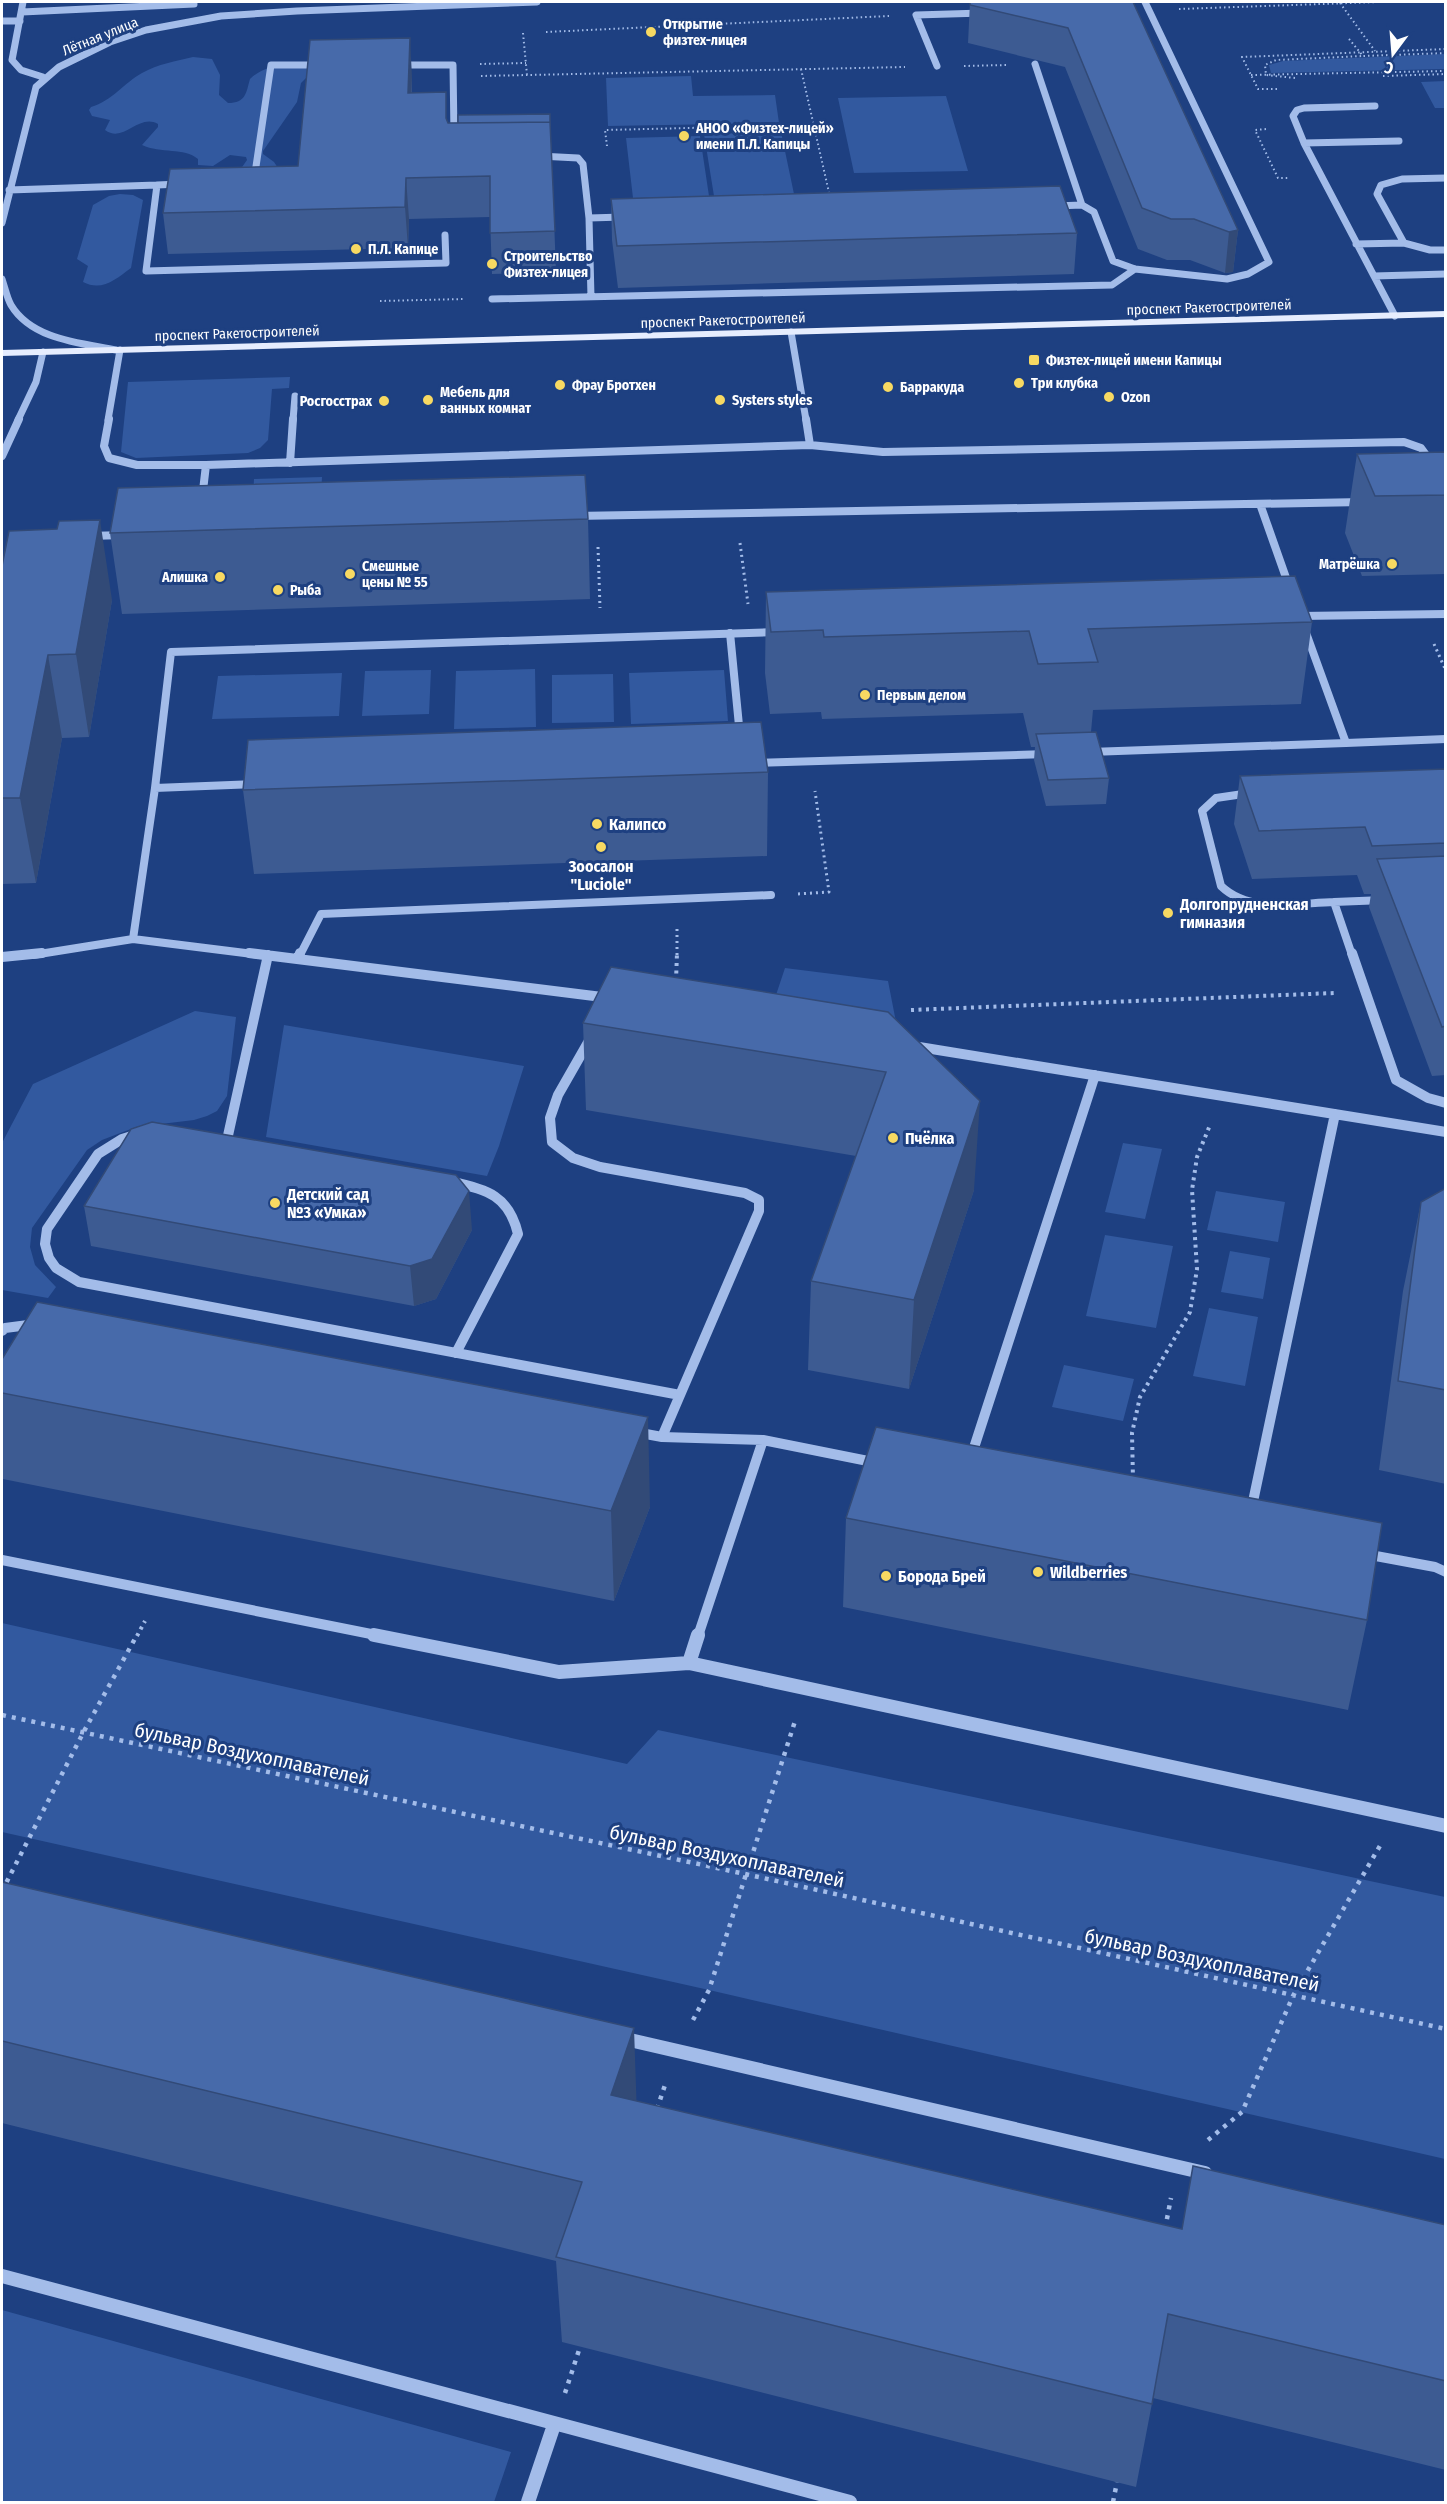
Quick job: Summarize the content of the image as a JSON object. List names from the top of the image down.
{
  "streets": {
    "main road": ["проспект Ракетостроителей"],
    "street": ["Лётная улица"],
    "path": ["бульвар Воздухоплавателей"]
  },
  "places": {
    "other": [
      "Открытие физтех-лицея",
      "АНОО «Физтех-лицей» имени П.Л. Капицы",
      "П.Л. Капице",
      "Строительство Физтех-лицея",
      "Три клубка",
      "Фрау Бротхен",
      "Барракуда",
      "Ozon",
      "Мебель для ванных комнат",
      "Systers styles",
      "Росгосстрах",
      "Матрёшка",
      "Смешные цены № 55",
      "Алишка",
      "Рыба",
      "Первым делом",
      "Калипсо",
      "Зоосалон \"Luciole\"",
      "Долгопрудненская гимназия",
      "Пчёлка",
      "Детский сад №3 «Умка»",
      "Wildberries",
      "Борода Брей"
    ],
    "transit": ["Физтех-лицей имени Капицы"]
  },
  "north": "bottom"
}
